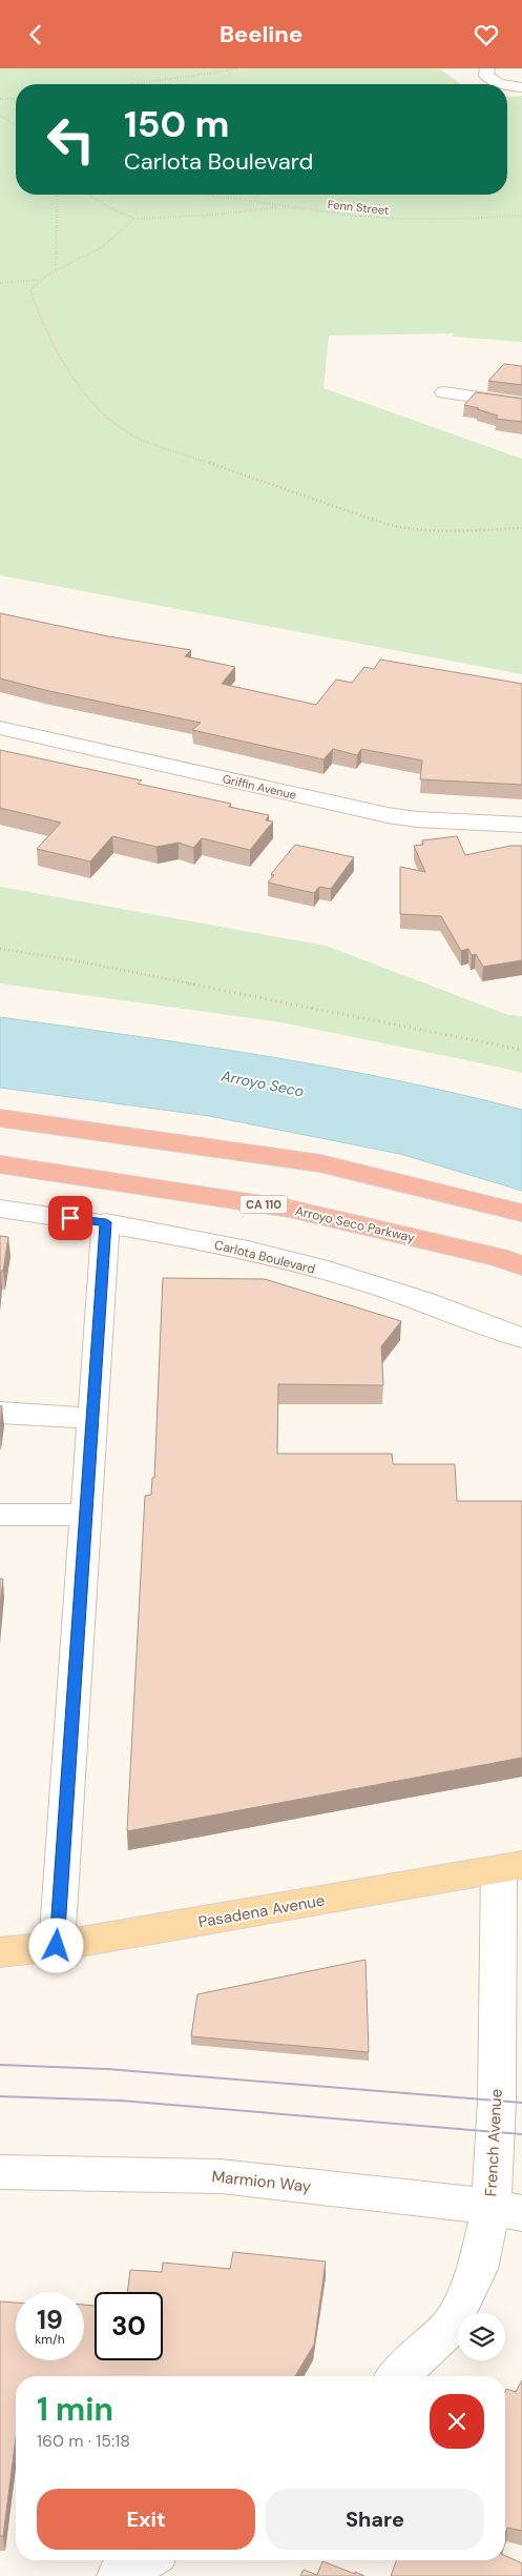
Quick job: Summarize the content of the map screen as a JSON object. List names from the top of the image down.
{
  "streets": {
    "highway": ["CA 110", "Arroyo Seco Parkway"],
    "main road": ["Pasadena Avenue"],
    "street": [
      "Griffin Avenue",
      "Carlota Boulevard",
      "French Avenue",
      "Marmion Way"
    ],
    "path": ["Fenn Street"]
  },
  "crossings": [
    ["Pasadena Avenue", "French Avenue"],
    ["French Avenue", "Marmion Way"]
  ],
  "water": ["Arroyo Seco"],
  "page": {
    "header": "Beeline",
    "turn": ["150 m", "Carlota Boulevard"],
    "speed": "19 km/h",
    "limit": "30",
    "heading": ["1 min", "160 m · 15:18"],
    "buttons": ["Exit", "Share"]
  }
}
